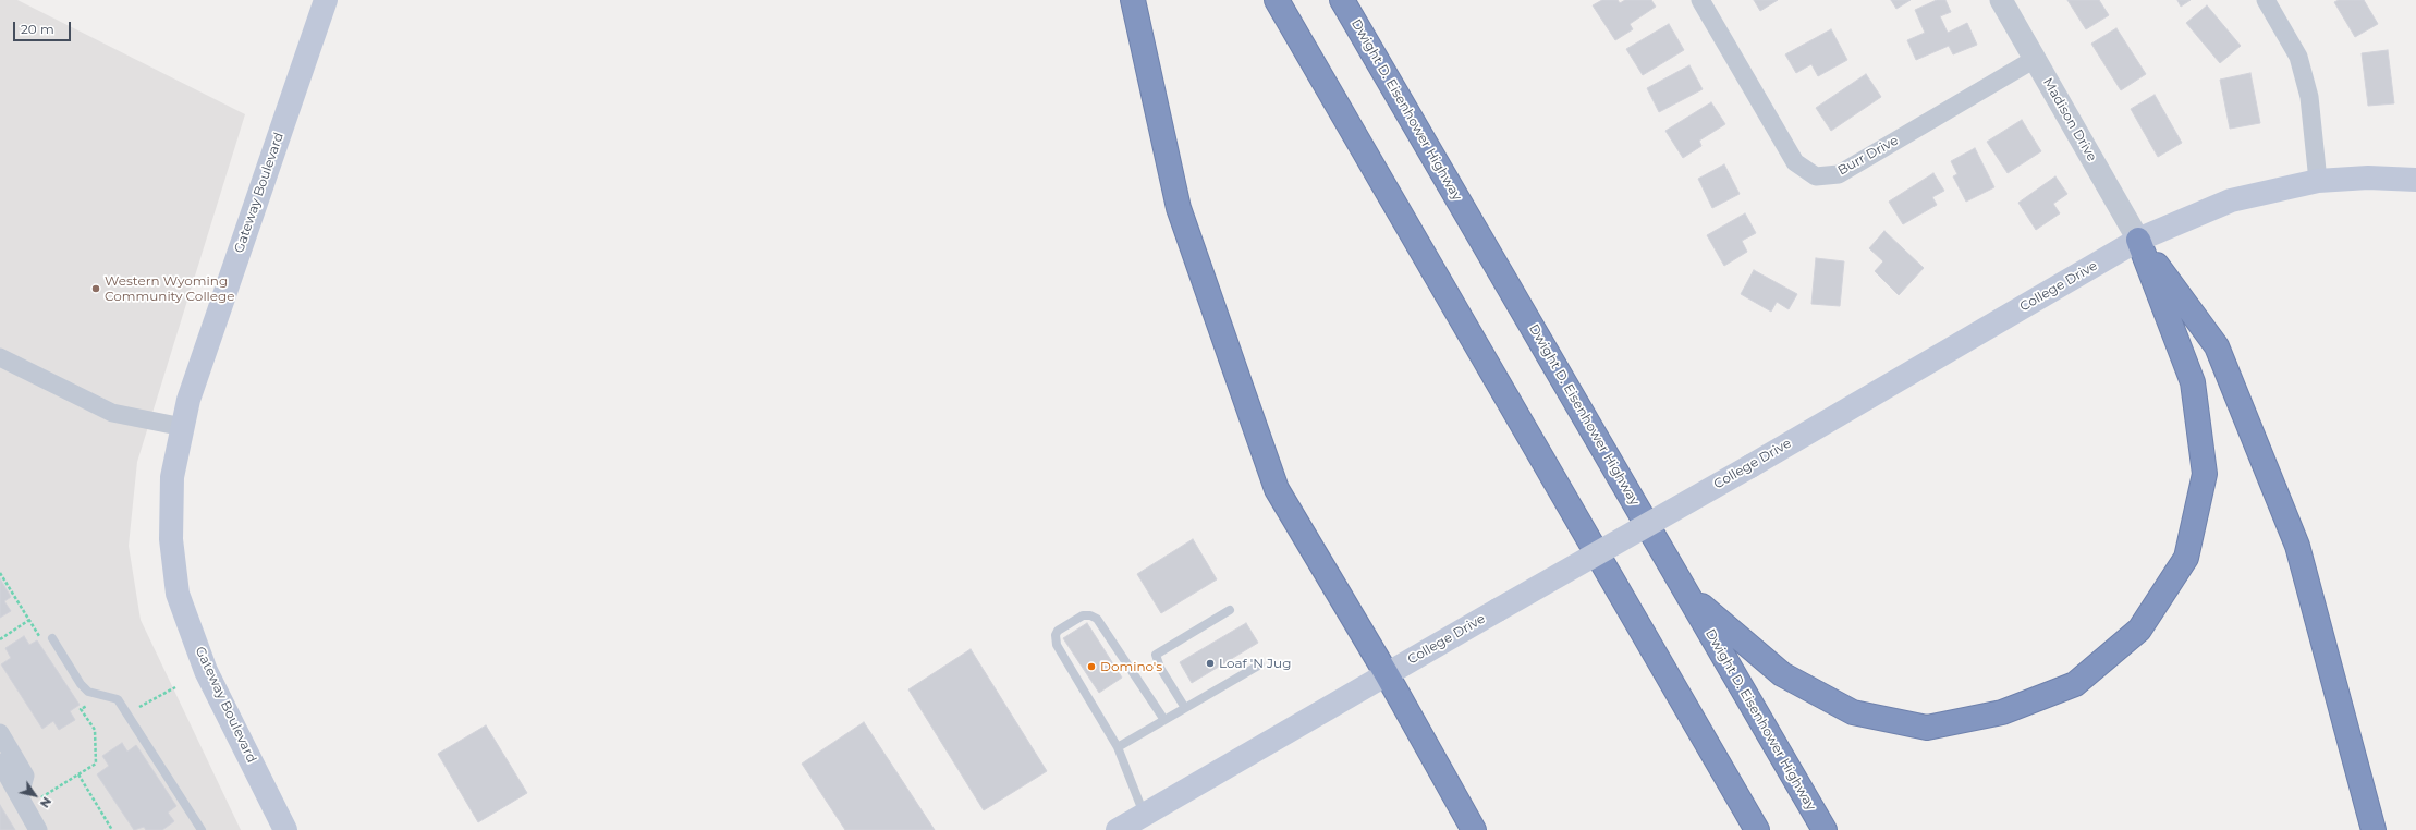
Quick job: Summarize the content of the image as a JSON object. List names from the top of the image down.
{
  "streets": {
    "highway": ["Dwight D. Eisenhower Highway"],
    "main road": ["Gateway Boulevard", "College Drive"],
    "street": ["Madison Drive", "Burr Drive"]
  },
  "crossings": [
    ["Madison Drive", "Burr Drive"],
    ["Madison Drive", "College Drive"]
  ],
  "places": ["Western Wyoming Community College", "Loaf 'N Jug", "Domino's"],
  "scale_bar": "20 m",
  "north": "bottom right"
}
